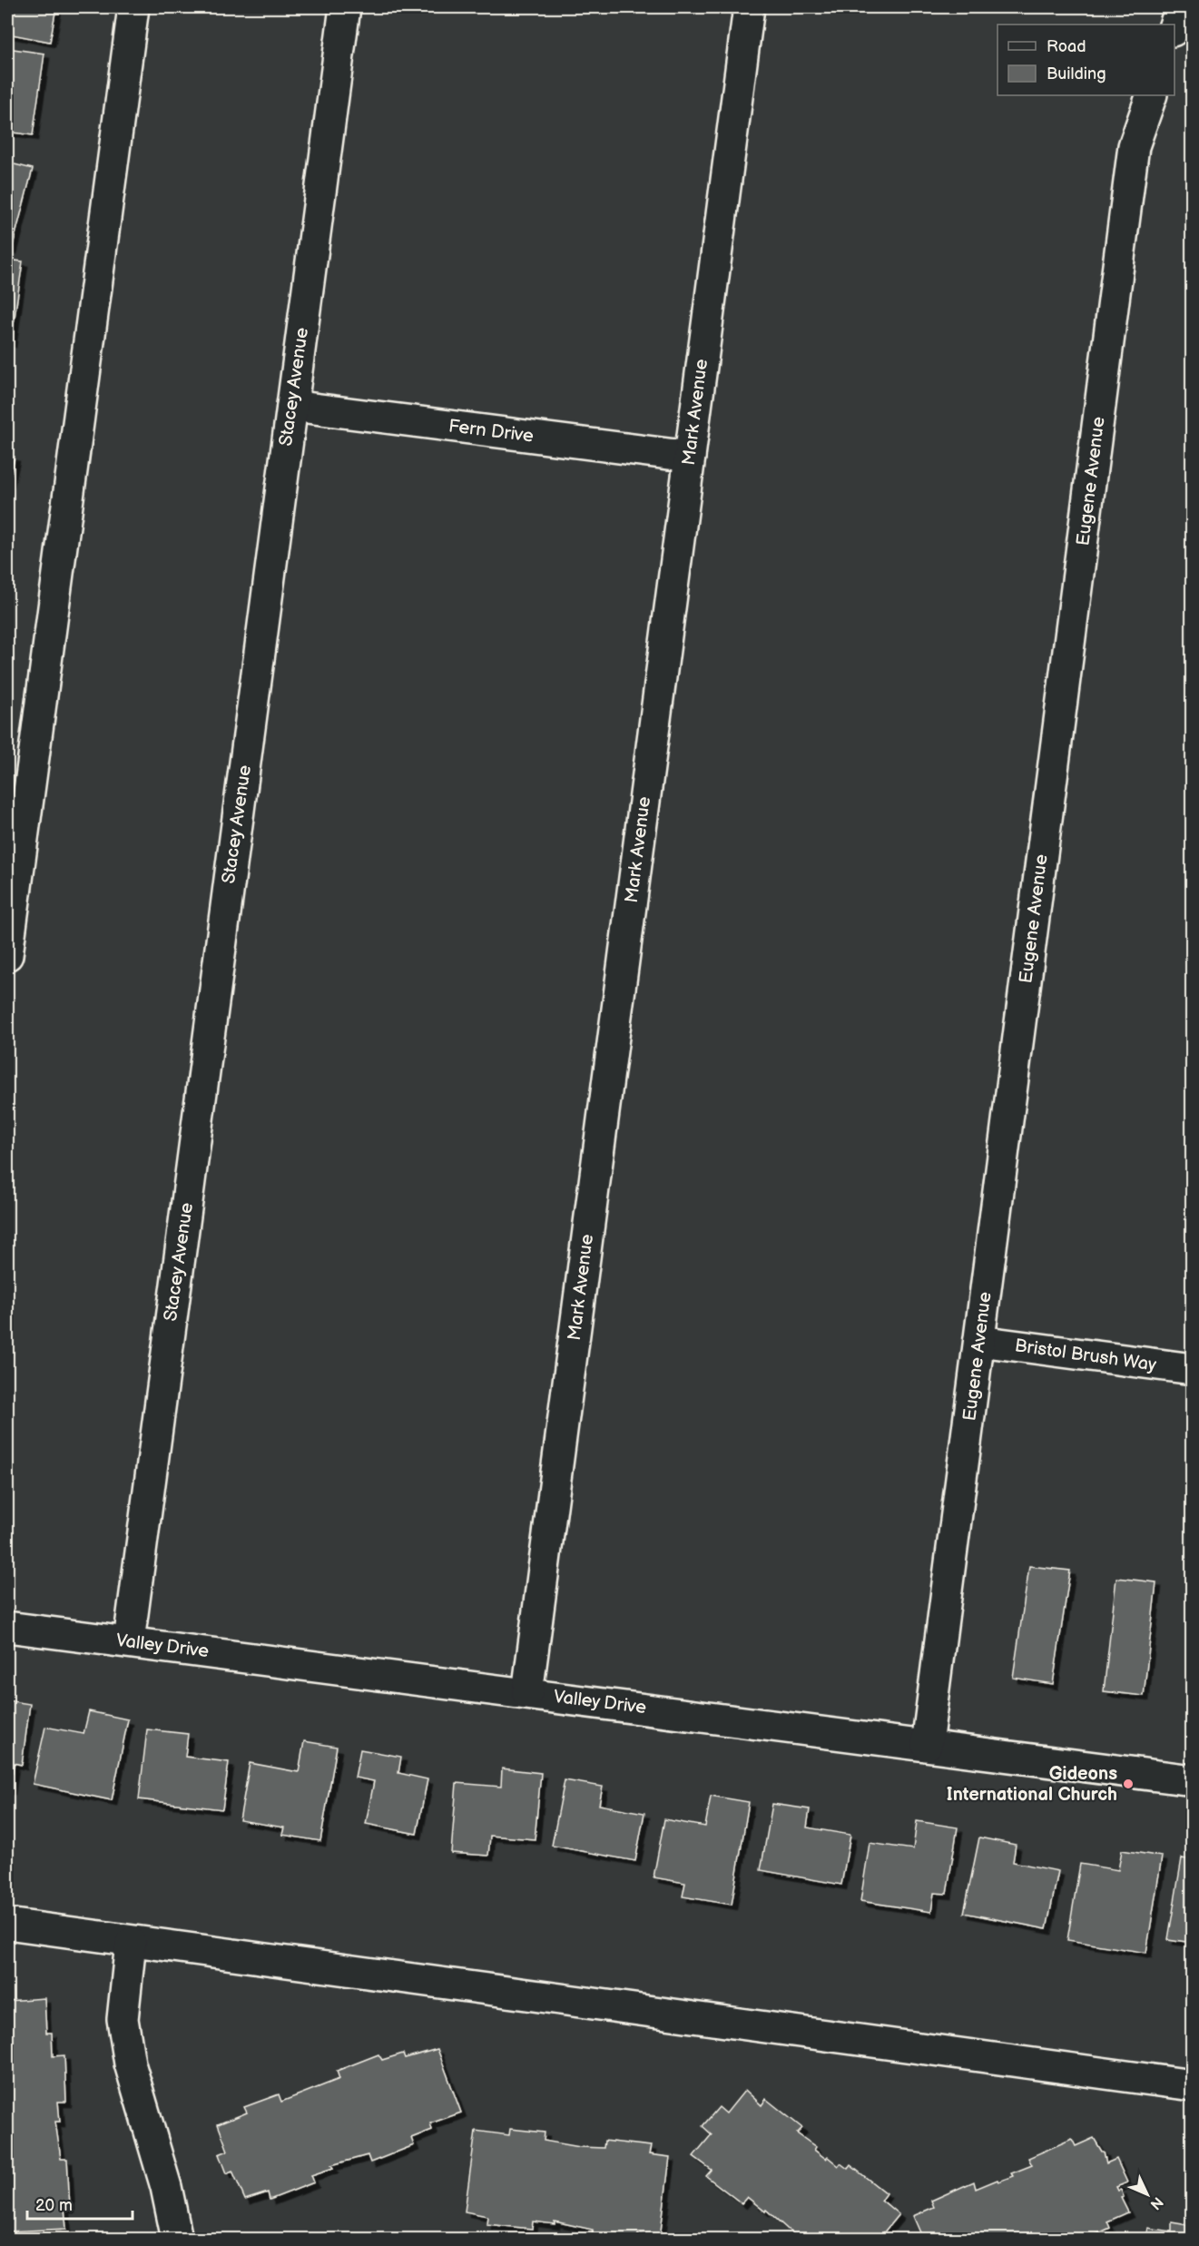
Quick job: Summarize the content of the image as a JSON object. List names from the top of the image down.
{
  "streets": {
    "street": [
      "Stacey Avenue",
      "Mark Avenue",
      "Fern Drive",
      "Eugene Avenue",
      "Bristol Brush Way",
      "Valley Drive"
    ]
  },
  "crossings": [
    ["Stacey Avenue", "Fern Drive"],
    ["Stacey Avenue", "Valley Drive"],
    ["Mark Avenue", "Fern Drive"],
    ["Mark Avenue", "Valley Drive"],
    ["Eugene Avenue", "Bristol Brush Way"],
    ["Eugene Avenue", "Valley Drive"]
  ],
  "places": ["Gideons International Church"],
  "legend": ["Road", "Building"],
  "scale_bar": "20 m",
  "north": "bottom right"
}
